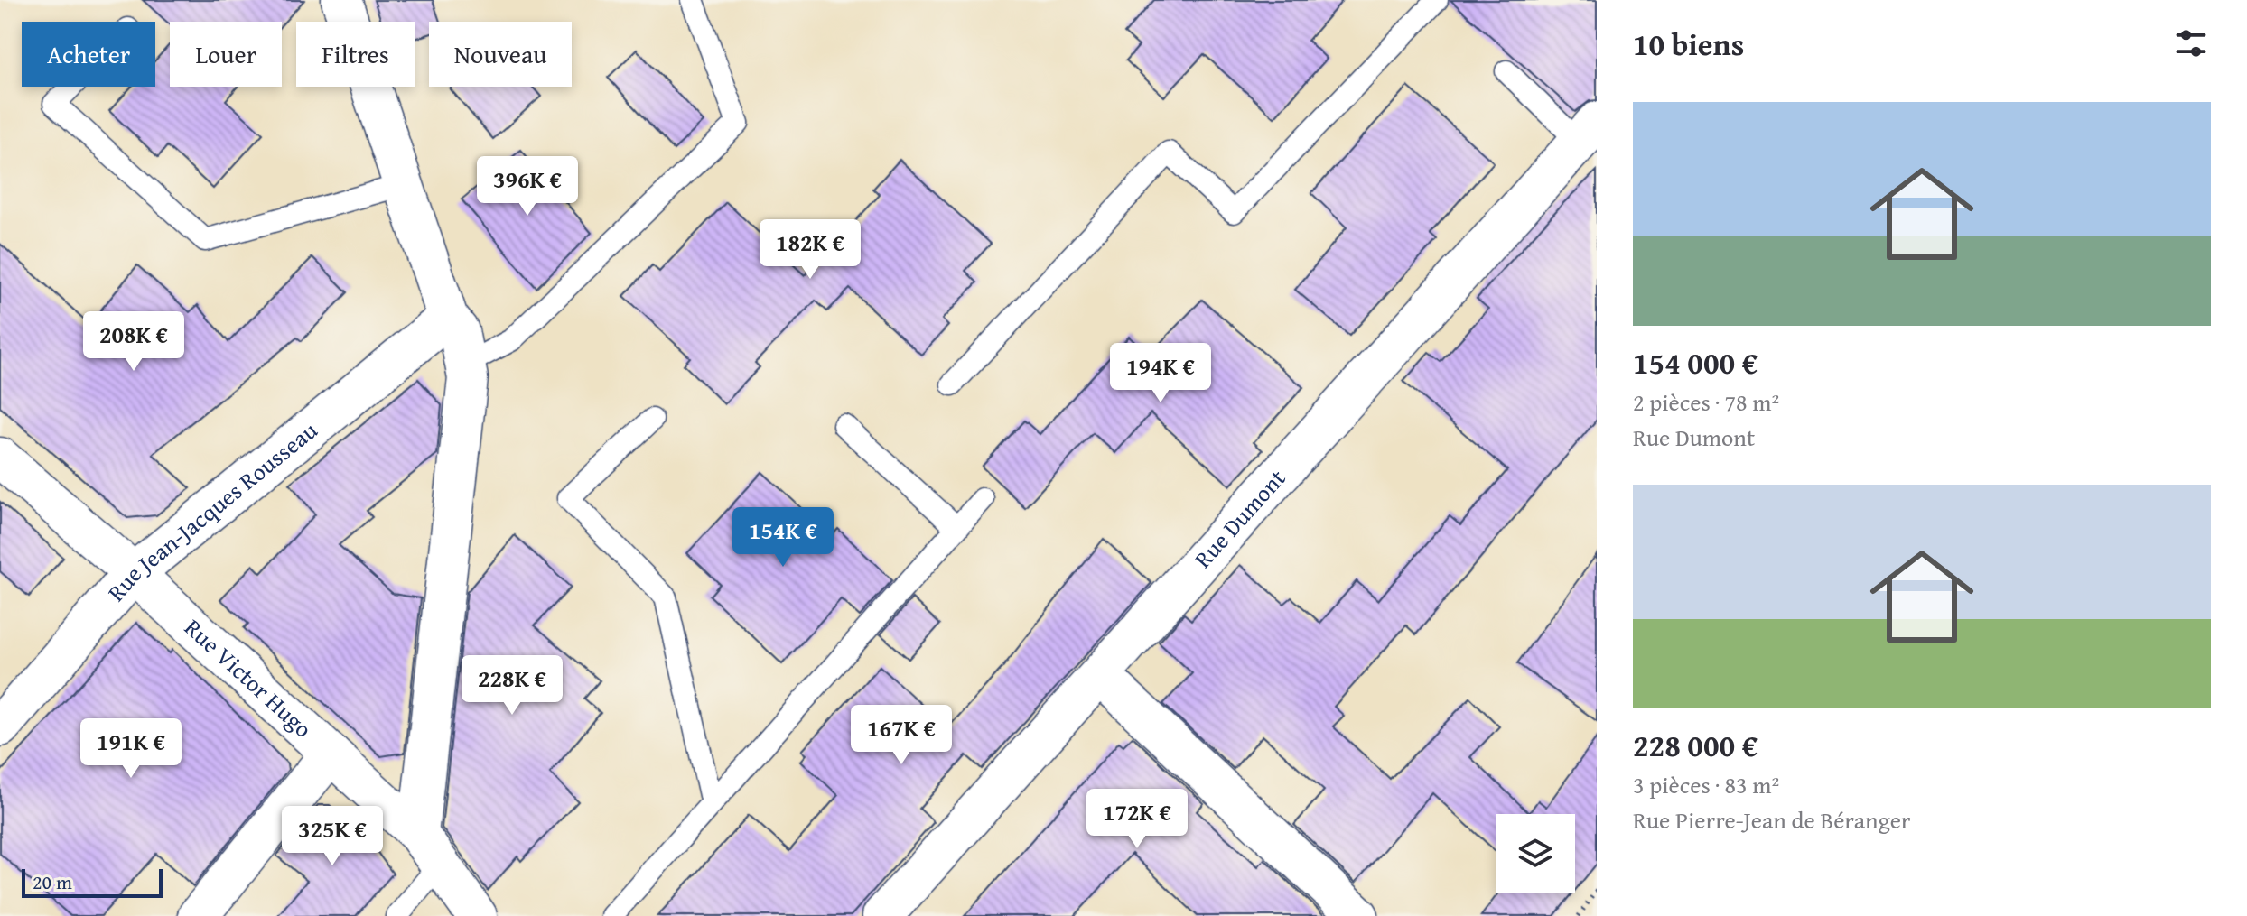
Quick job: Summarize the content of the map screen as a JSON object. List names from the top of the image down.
{
  "streets": {
    "street": ["Rue Jean-Jacques Rousseau", "Rue Dumont", "Rue Victor Hugo"]
  },
  "crossings": [
    ["Rue Jean-Jacques Rousseau", "Rue Victor Hugo"]
  ],
  "scale_bar": "20 m",
  "page": {
    "heading": "10 biens",
    "chip": [
      "Acheter",
      "Louer",
      "Filtres",
      "Nouveau"
    ],
    "list": [
      {
        "name": "154 000 €",
        "note": "2 pièces · 78 m² · Rue Dumont"
      },
      {
        "name": "228 000 €",
        "note": "3 pièces · 83 m² · Rue Pierre-Jean de Béranger"
      }
    ],
    "price": [
      "396K €",
      "182K €",
      "208K €",
      "194K €",
      "154K €",
      "228K €",
      "167K €",
      "191K €",
      "172K €",
      "325K €"
    ],
    "scale": "20 m"
  }
}
